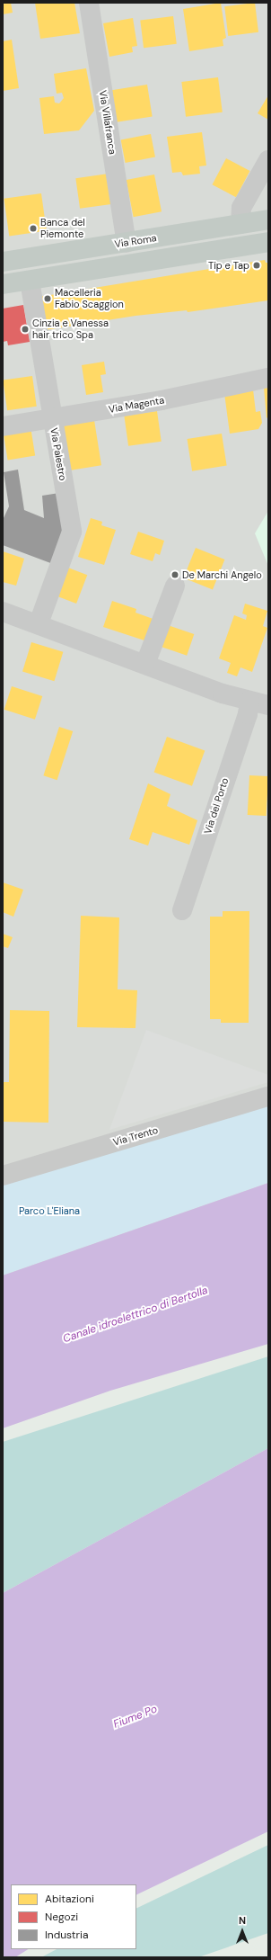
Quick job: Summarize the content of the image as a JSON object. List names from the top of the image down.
{
  "streets": {
    "main road": ["Via Roma"],
    "street": [
      "Via Villafranca",
      "Via Magenta",
      "Via Palestro",
      "Via del Porto",
      "Via Trento"
    ]
  },
  "crossings": [
    ["Via Villafranca", "Via Roma"],
    ["Via Magenta", "Via Palestro"],
    ["Via Palestro", "Via del Porto"]
  ],
  "water": ["Canale idroelettrico di Bertolla", "Fiume Po"],
  "parks": ["Parco L'Eliana"],
  "places": [
    "Banca del Piemonte",
    "Tip e Tap",
    "Macelleria Fabio Scaggion",
    "Cinzia e Vanessa hair trico Spa",
    "De Marchi Angelo"
  ],
  "legend": ["Abitazioni", "Negozi", "Industria"],
  "north": "top"
}
